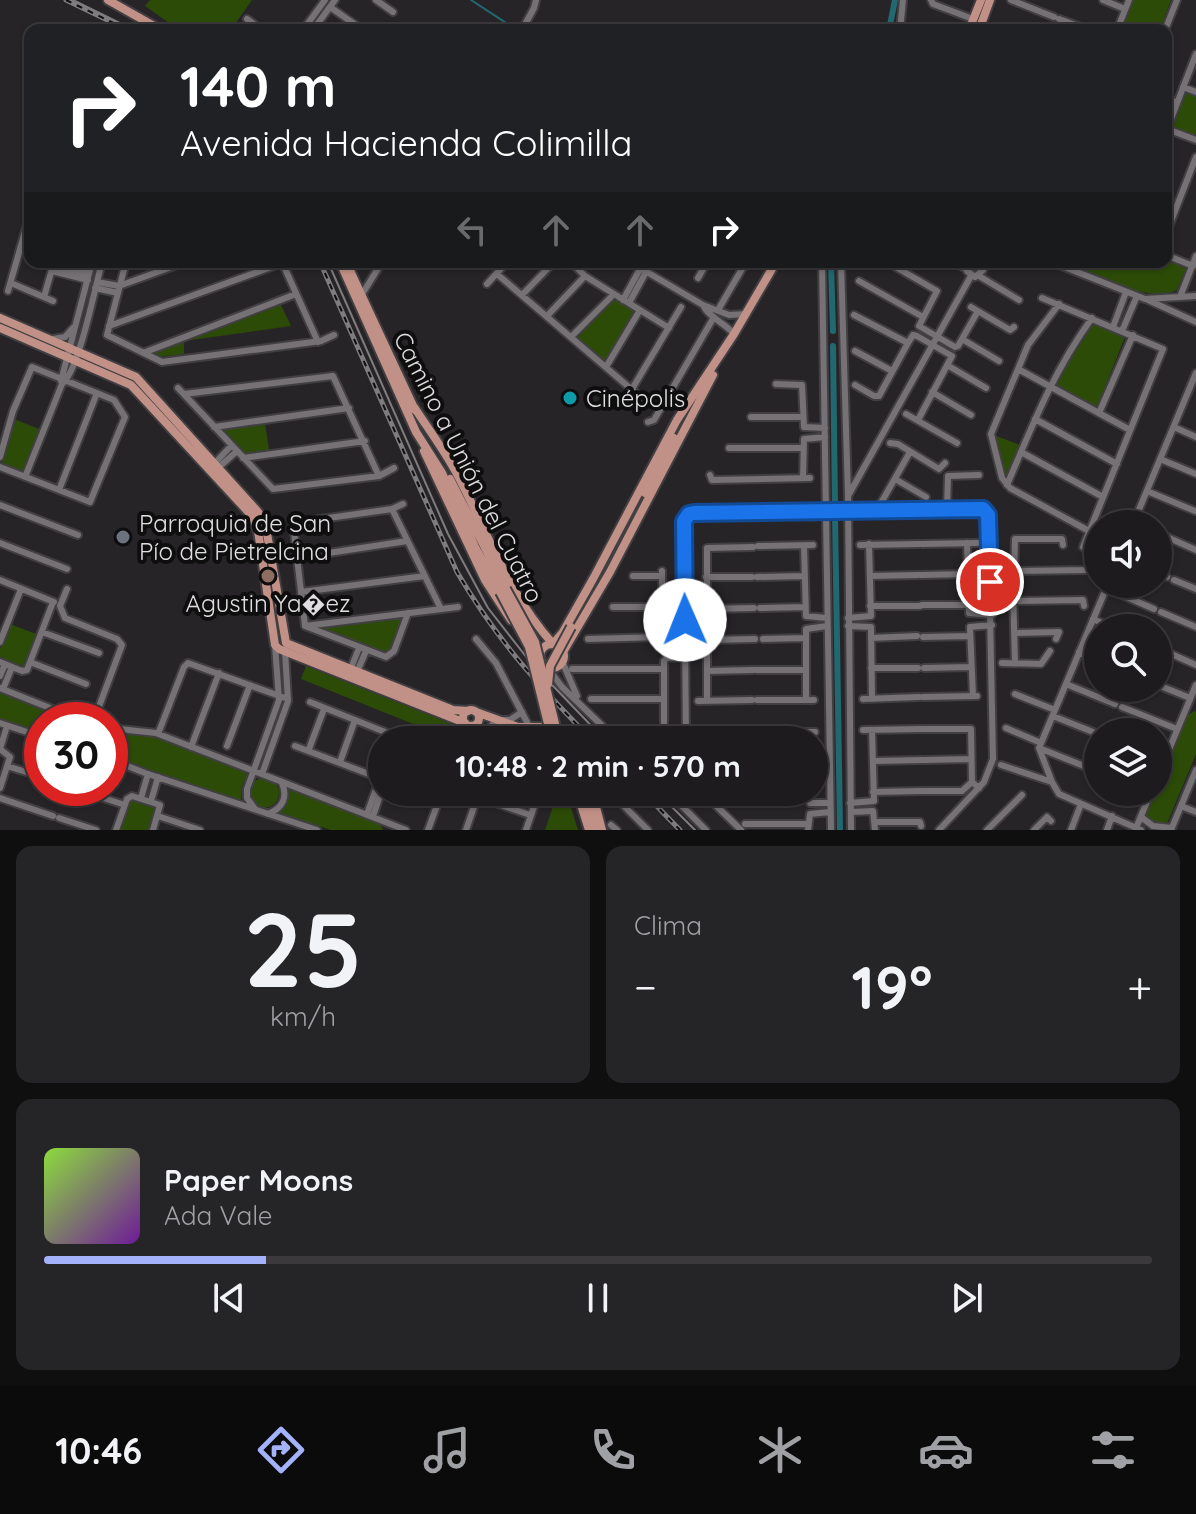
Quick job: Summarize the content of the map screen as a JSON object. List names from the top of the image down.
{
  "streets": {
    "main road": ["Camino a Unión del Cuatro"]
  },
  "places": ["Cinépolis", "Parroquia de San Pío de Pietrelcina", "Agustin Ya�ez"],
  "page": {
    "turn": ["140 m", "Avenida Hacienda Colimilla"],
    "limit": "30",
    "trip": "10:48 · 2 min · 570 m",
    "tile": [
      ["25", "km/h"],
      "Clima"
    ],
    "heat": ["−", "19°", "+"],
    "song": ["Paper Moons", "Ada Vale"],
    "tabs": "10:46"
  }
}
